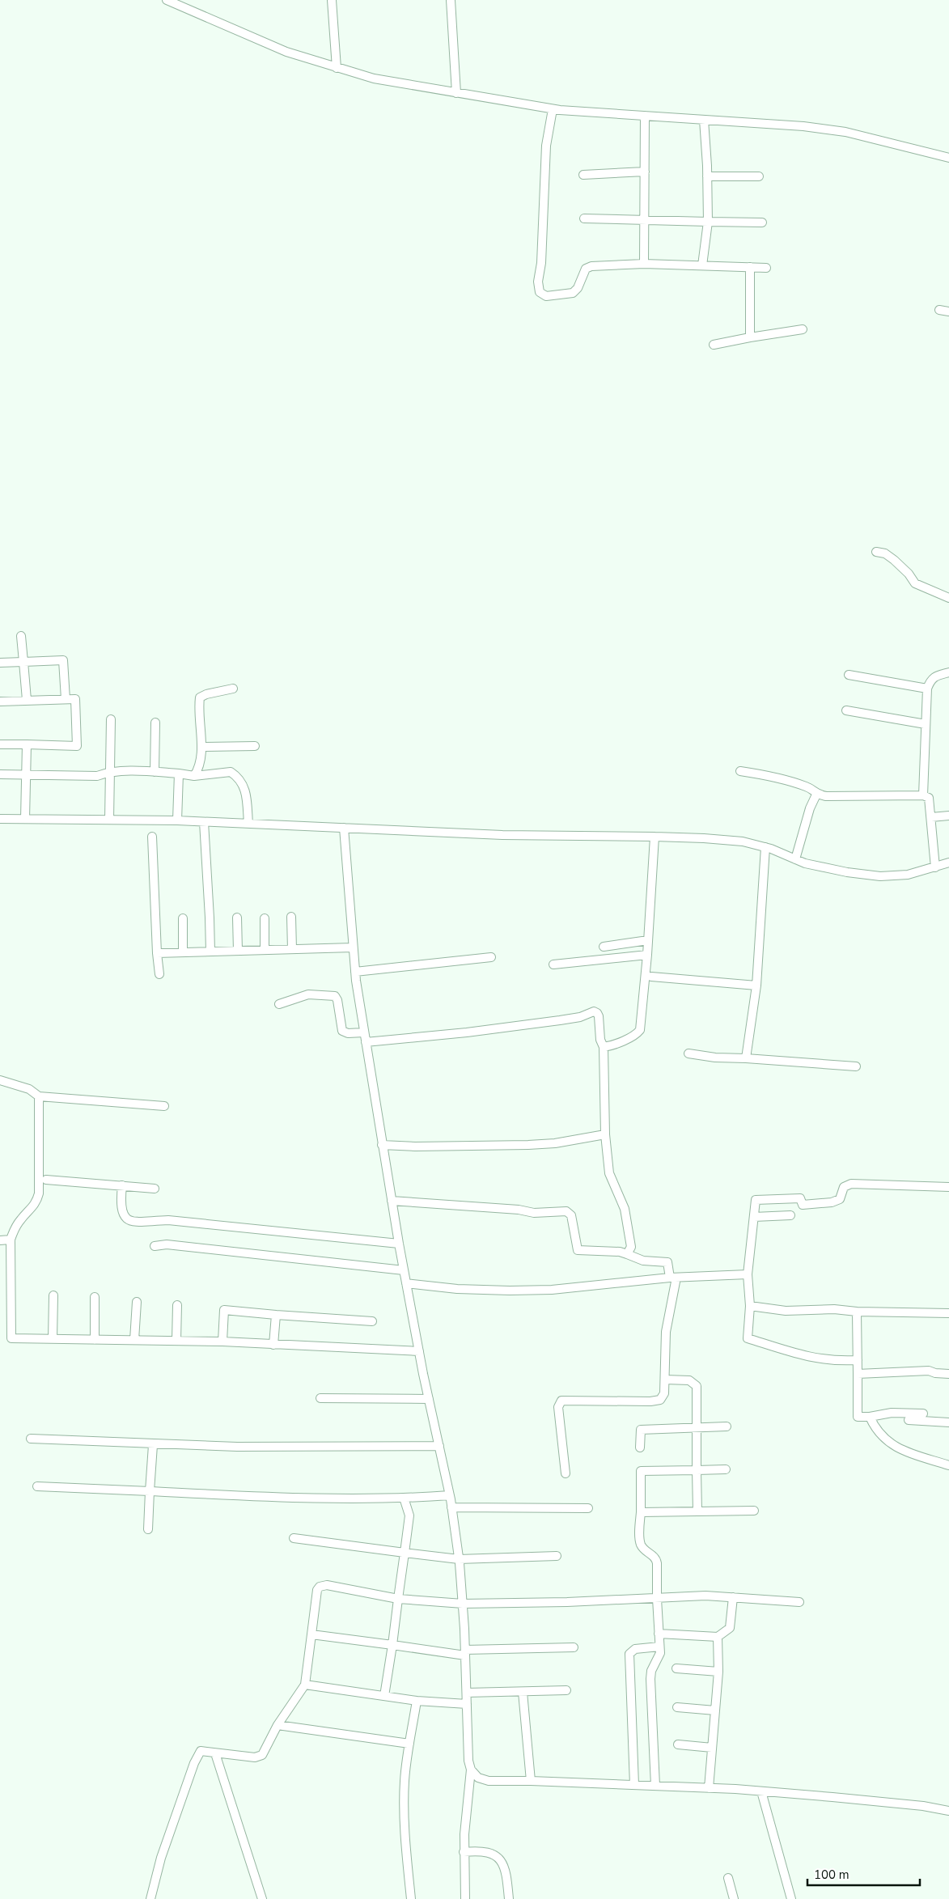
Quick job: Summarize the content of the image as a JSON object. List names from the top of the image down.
{
  "scale_bar": "100 m"
}
